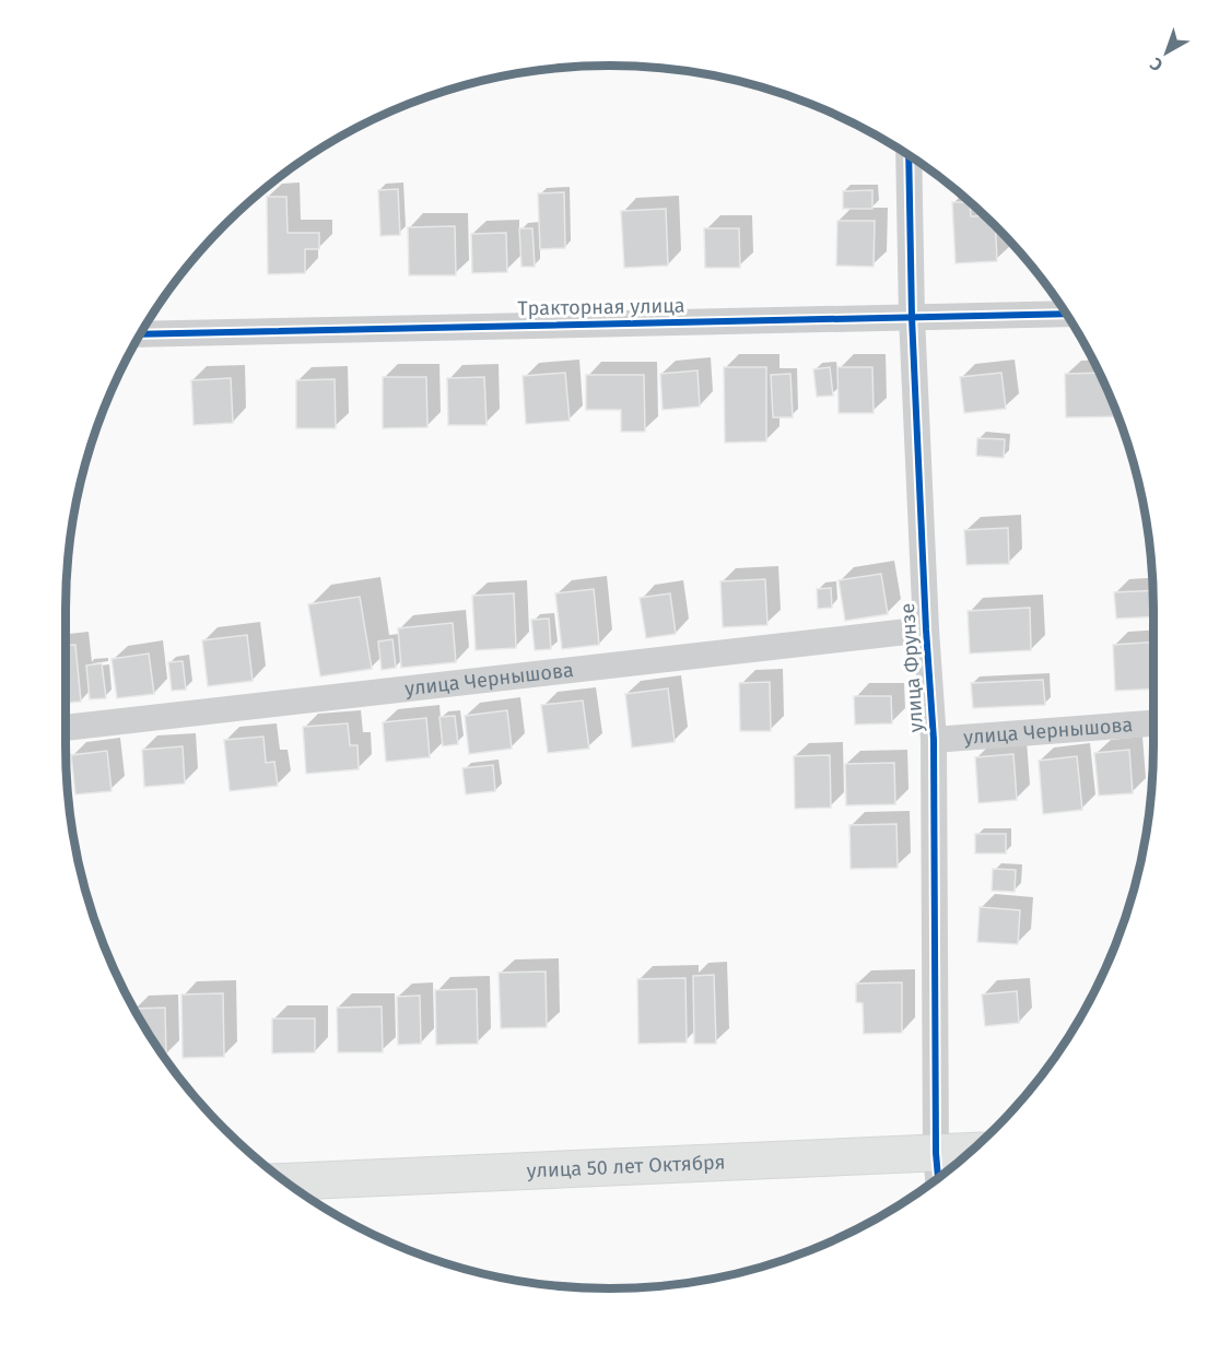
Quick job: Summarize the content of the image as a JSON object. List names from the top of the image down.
{
  "streets": {
    "main road": ["улица 50 лет Октября"],
    "street": ["Тракторная улица", "улица Фрунзе", "улица Чернышова"]
  },
  "crossings": [
    ["Тракторная улица", "улица Фрунзе"],
    ["улица Фрунзе", "улица Чернышова"],
    ["улица Фрунзе", "улица 50 лет Октября"]
  ],
  "north": "bottom left"
}
